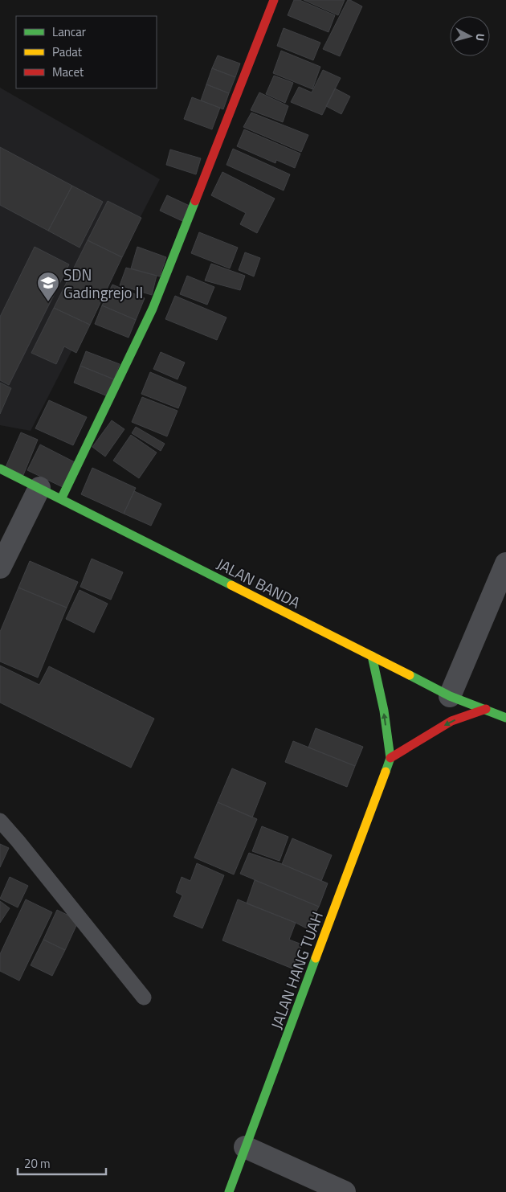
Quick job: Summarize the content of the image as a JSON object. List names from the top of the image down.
{
  "streets": {
    "street": ["JALAN BANDA", "JALAN HANG TUAH"]
  },
  "places": {
    "school or university": ["SDN Gadingrejo II"]
  },
  "legend": ["Lancar", "Padat", "Macet"],
  "scale_bar": "20 m",
  "north": "right"
}
